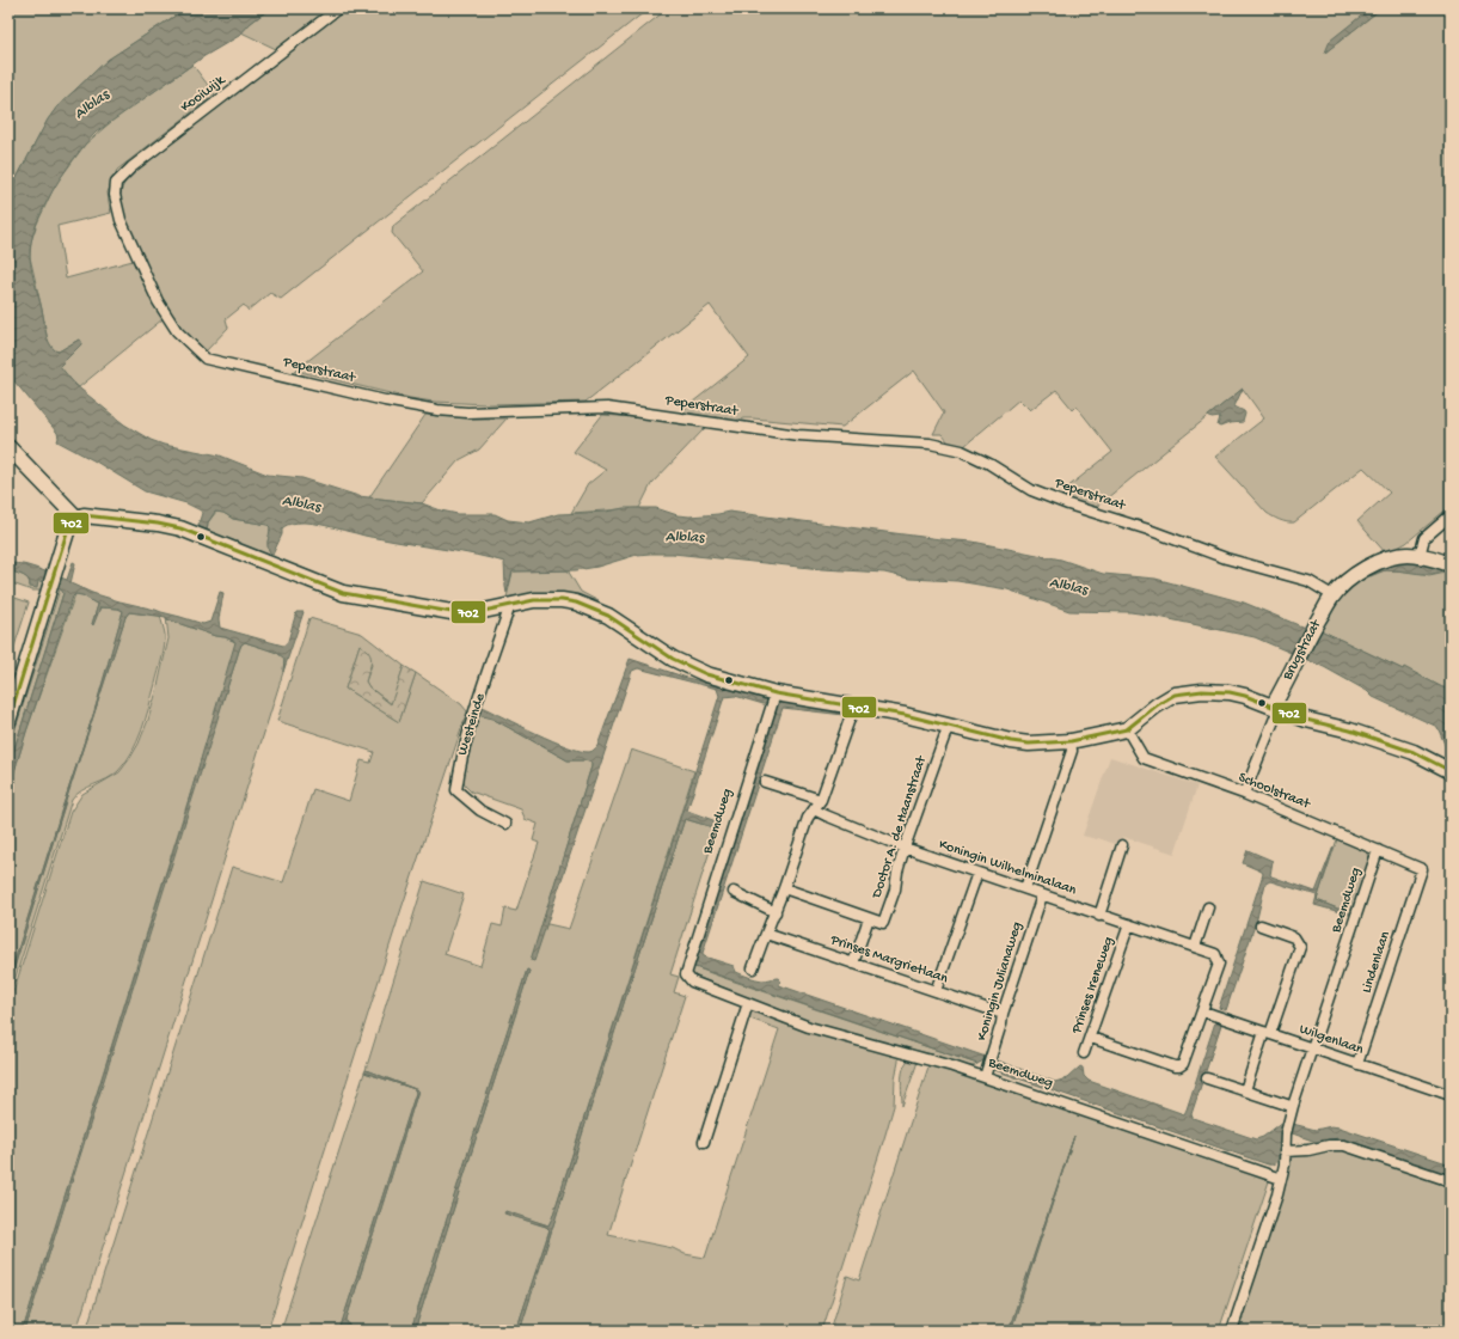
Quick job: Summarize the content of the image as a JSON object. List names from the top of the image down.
{
  "streets": {
    "street": [
      "Kooiwijk",
      "Peperstraat",
      "Brugstraat",
      "Westeinde",
      "Schoolstraat",
      "Beemdweg",
      "Doctor A. de Haanstraat",
      "Koningin Wilhelminalaan",
      "Prinses Margrietlaan",
      "Lindenlaan",
      "Koningin Julianaweg",
      "Prinses Ireneweg",
      "Wilgenlaan"
    ]
  },
  "crossings": [
    ["Kooiwijk", "Peperstraat"],
    ["Peperstraat", "Brugstraat"],
    ["Schoolstraat", "Beemdweg"],
    ["Schoolstraat", "Lindenlaan"],
    ["Beemdweg", "Koningin Julianaweg"],
    ["Beemdweg", "Wilgenlaan"],
    ["Doctor A. de Haanstraat", "Koningin Wilhelminalaan"],
    ["Koningin Wilhelminalaan", "Koningin Julianaweg"],
    ["Koningin Wilhelminalaan", "Prinses Ireneweg"],
    ["Koningin Wilhelminalaan", "Wilgenlaan"],
    ["Prinses Margrietlaan", "Koningin Julianaweg"],
    ["Lindenlaan", "Wilgenlaan"]
  ],
  "water": ["Alblas"],
  "lines": ["transit line 702"]
}
